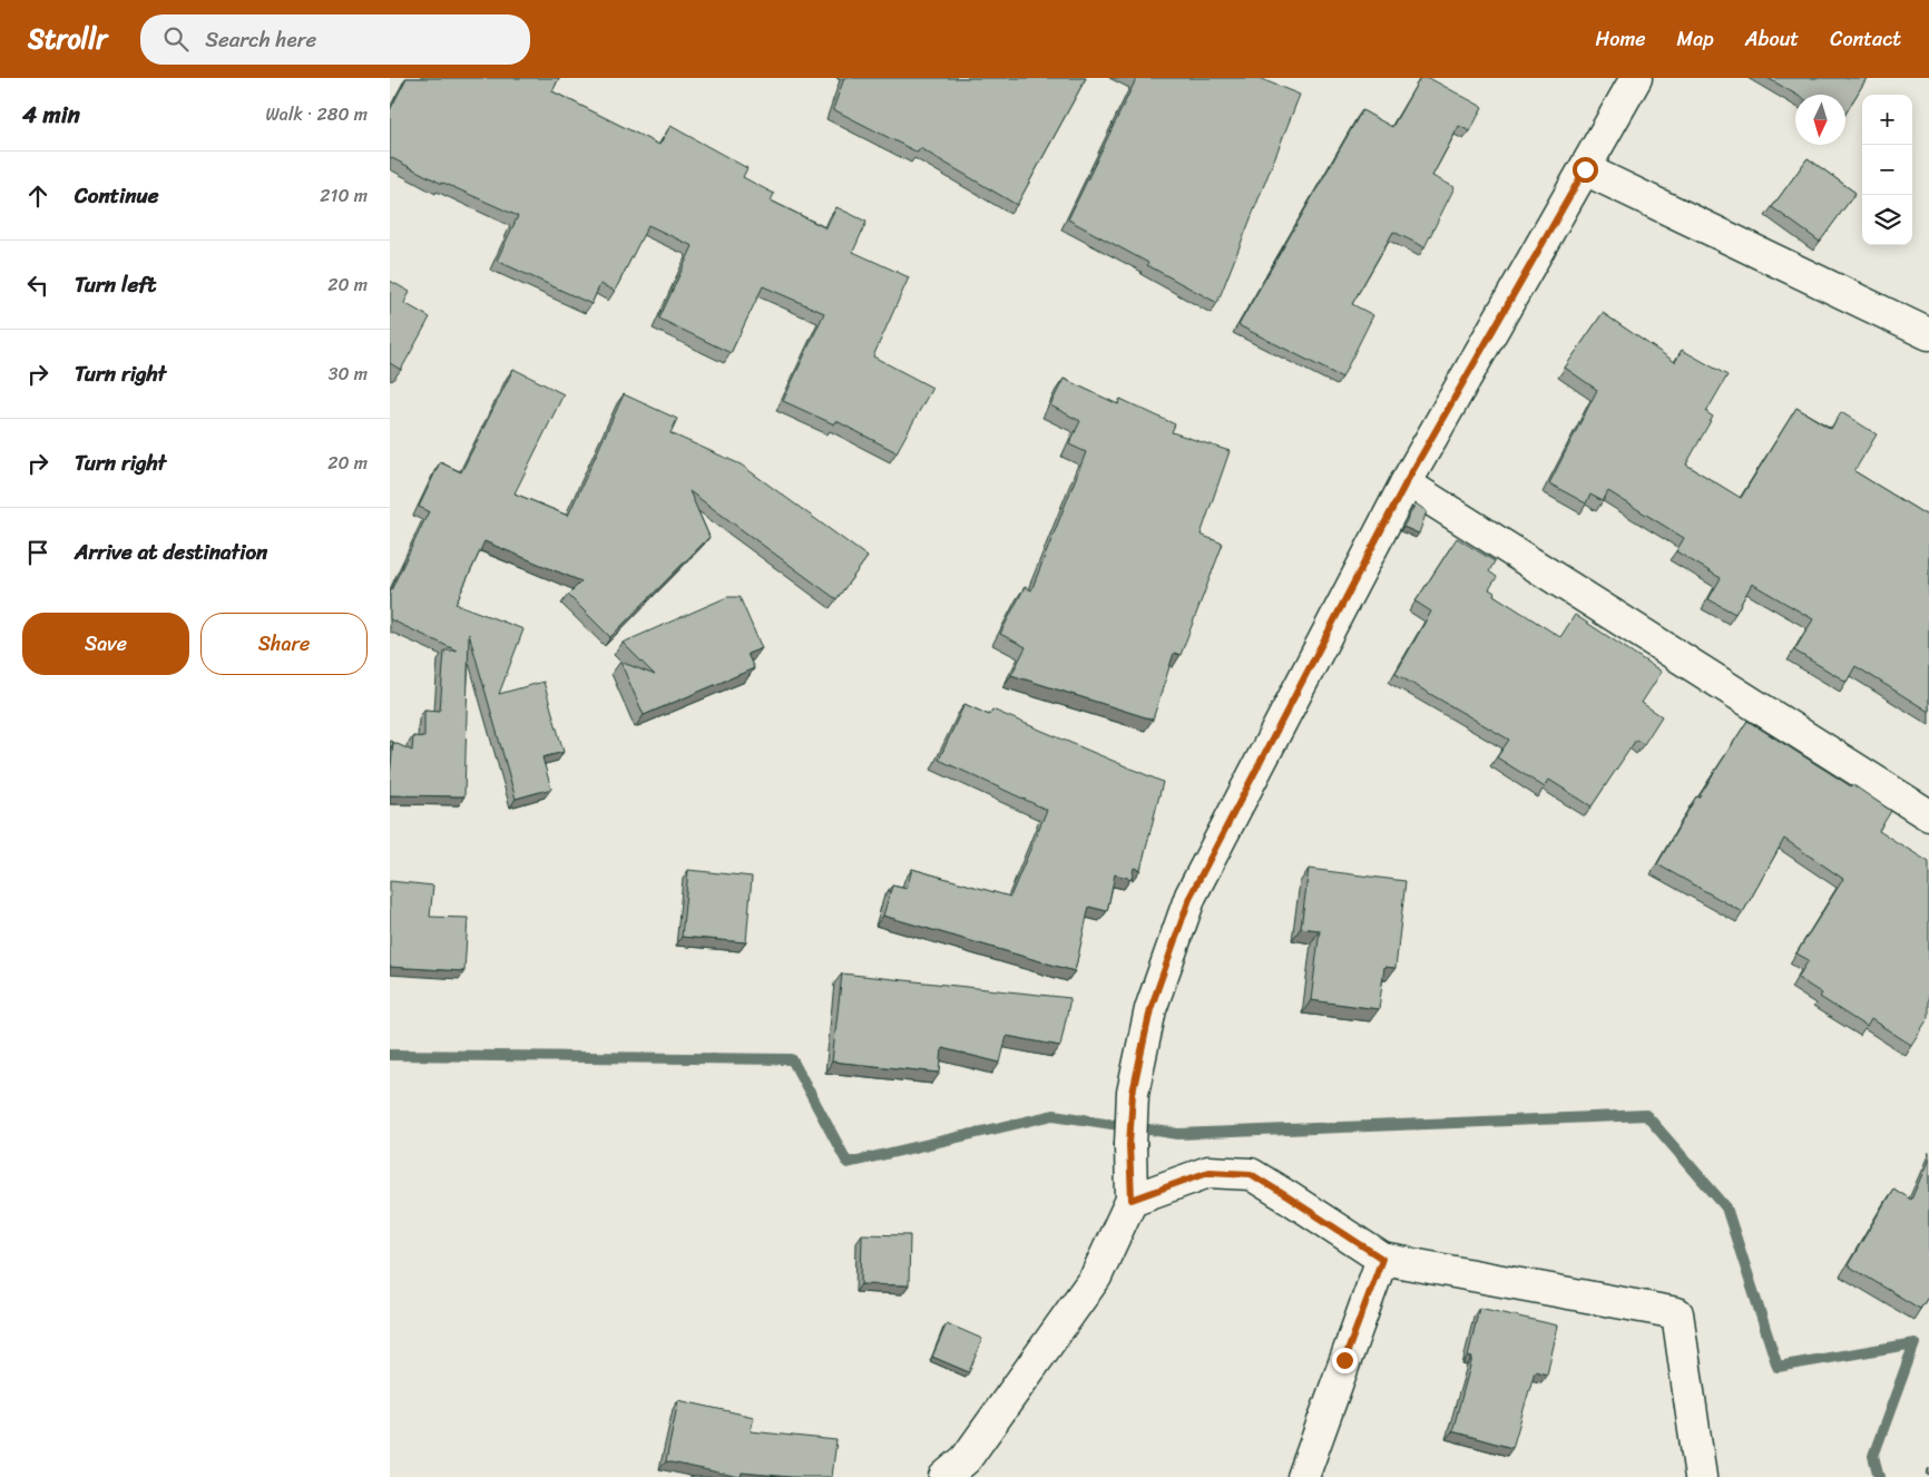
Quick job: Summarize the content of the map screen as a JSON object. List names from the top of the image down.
{
  "north": "bottom",
  "page": {
    "header": "Strollr",
    "search": "Search here",
    "nav": [
      "Home",
      "Map",
      "About",
      "Contact"
    ],
    "heading": ["4 min", "Walk · 280 m"],
    "map_buttons": ["+", "−"],
    "list": [
      ["Continue", "210 m"],
      ["Turn left", "20 m"],
      ["Turn right", "30 m"],
      ["Turn right", "20 m"],
      "Arrive at destination"
    ],
    "buttons": ["Save", "Share"]
  }
}
